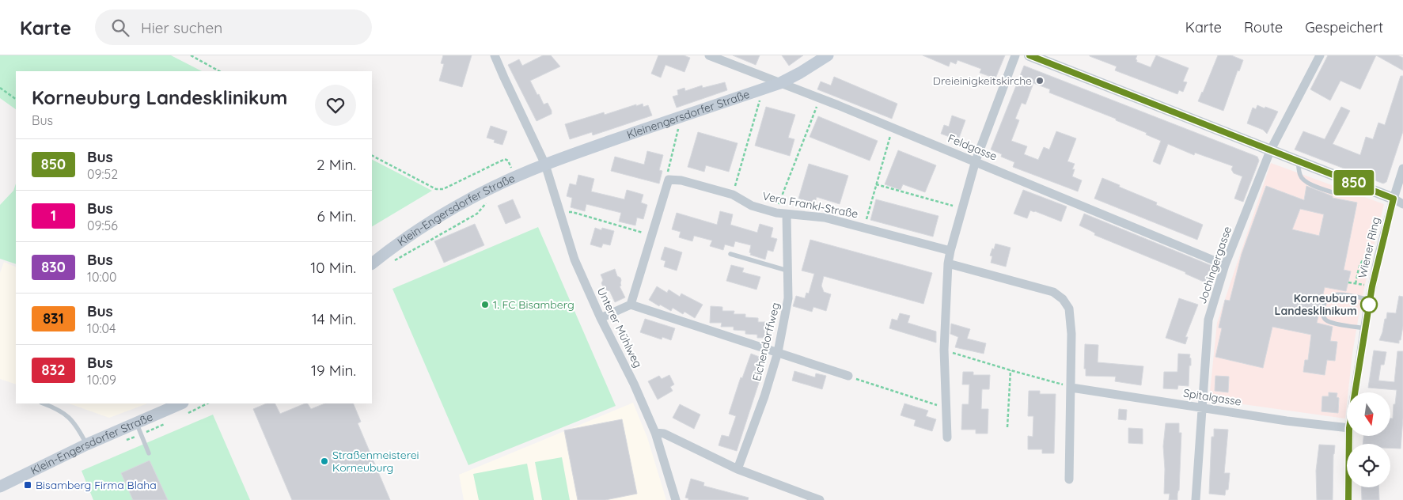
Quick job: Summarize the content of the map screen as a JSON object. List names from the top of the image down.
{
  "streets": {
    "main road": ["Kleinengersdorfer Straße", "Klein-Engersdorfer Straße"],
    "street": [
      "Feldgasse",
      "Vera Frankl-Straße",
      "Wiener Ring",
      "Jochingergasse",
      "Unterer Mühlweg",
      "Eichendorffweg",
      "Spitalgasse"
    ]
  },
  "crossings": [
    ["Kleinengersdorfer Straße", "Feldgasse"],
    ["Kleinengersdorfer Straße", "Klein-Engersdorfer Straße"],
    ["Kleinengersdorfer Straße", "Unterer Mühlweg"],
    ["Feldgasse", "Jochingergasse"],
    ["Vera Frankl-Straße", "Eichendorffweg"],
    ["Klein-Engersdorfer Straße", "Unterer Mühlweg"],
    ["Jochingergasse", "Spitalgasse"]
  ],
  "places": {
    "other": [
      "Dreieinigkeitskirche",
      "1. FC Bisamberg",
      "Korneuburg Landesklinikum",
      "Straßenmeisterei Korneuburg"
    ],
    "transit": ["Bisamberg Firma Blaha"]
  },
  "lines": ["bus line 850"],
  "north": "bottom",
  "page": {
    "header": "Karte",
    "search": "Hier suchen",
    "nav": ["Karte", "Route", "Gespeichert"],
    "on_map": "850",
    "heading": ["Korneuburg Landesklinikum", "Bus"],
    "list": [
      {
        "mark": "850",
        "name": "Bus",
        "note": "09:52",
        "value": "2 Min."
      },
      {
        "mark": "1",
        "name": "Bus",
        "note": "09:56",
        "value": "6 Min."
      },
      {
        "mark": "830",
        "name": "Bus",
        "note": "10:00",
        "value": "10 Min."
      },
      {
        "mark": "831",
        "name": "Bus",
        "note": "10:04",
        "value": "14 Min."
      },
      {
        "mark": "832",
        "name": "Bus",
        "note": "10:09",
        "value": "19 Min."
      }
    ]
  }
}
